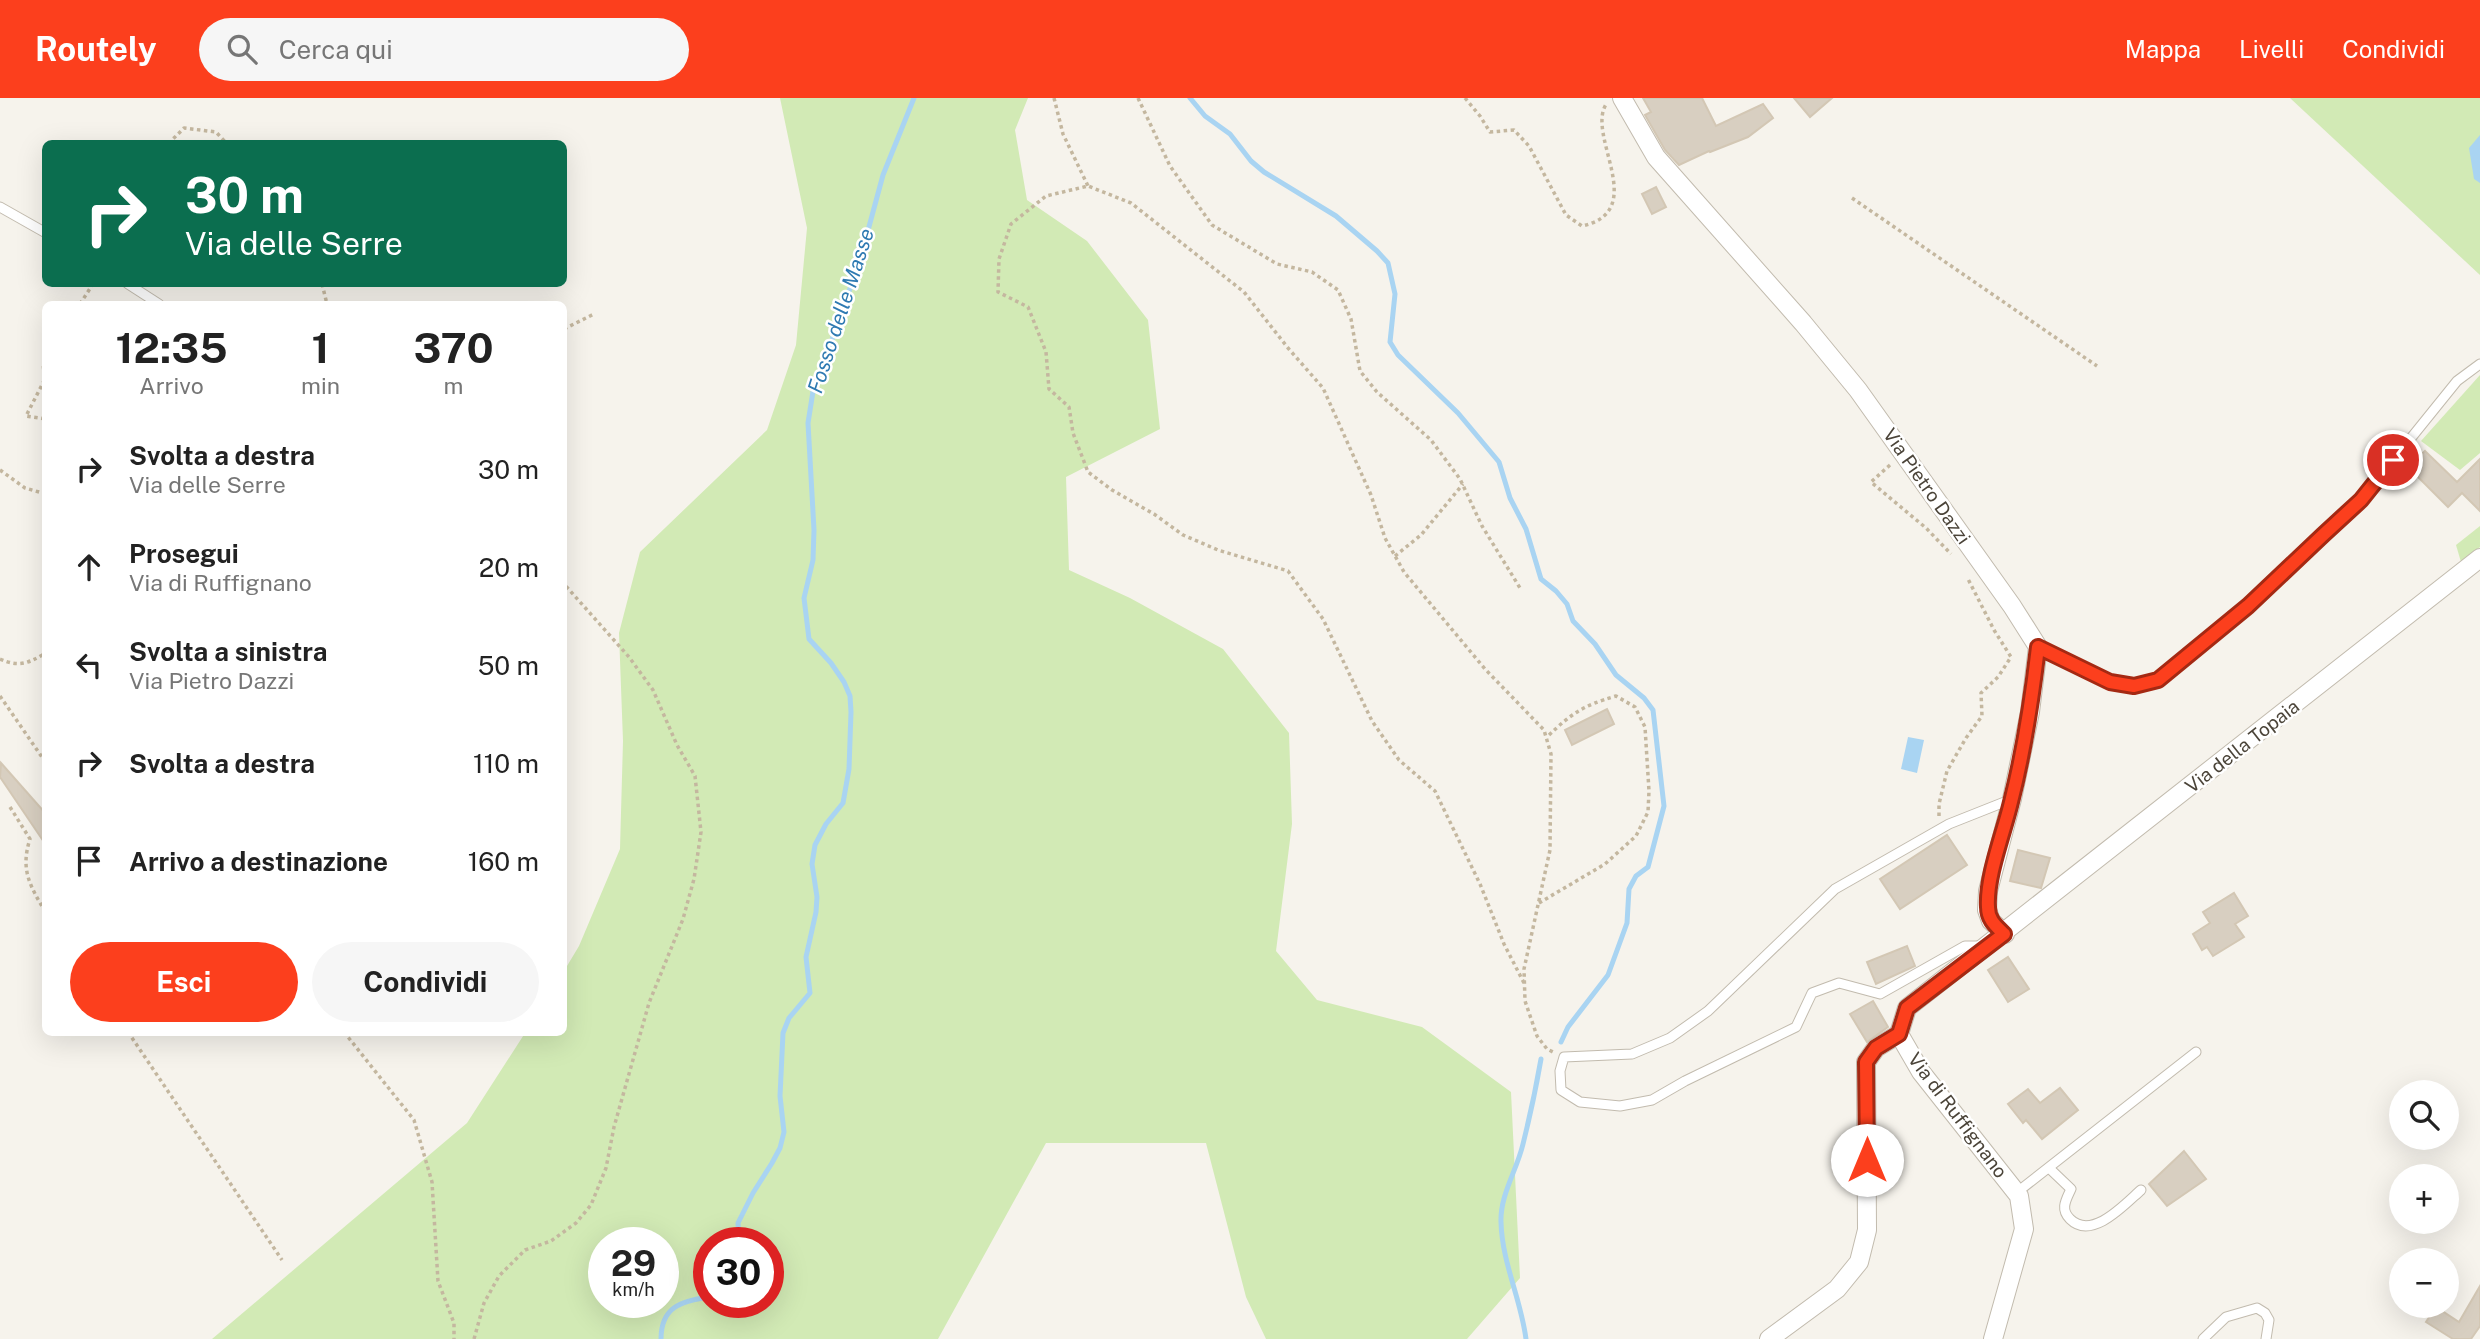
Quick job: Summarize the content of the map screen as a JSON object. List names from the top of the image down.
{
  "streets": {
    "street": ["Via Pietro Dazzi", "Via della Topaia", "Via di Ruffignano"]
  },
  "crossings": [
    ["Via della Topaia", "Via di Ruffignano"]
  ],
  "water": ["Fosso delle Masse"],
  "page": {
    "header": "Routely",
    "search": "Cerca qui",
    "nav": ["Mappa", "Livelli", "Condividi"],
    "turn": ["30 m", "Via delle Serre"],
    "eta": [
      "12:35",
      "Arrivo",
      "1",
      "min",
      "370",
      "m"
    ],
    "list": [
      {
        "name": "Svolta a destra",
        "note": "Via delle Serre",
        "value": "30 m"
      },
      {
        "name": "Prosegui",
        "note": "Via di Ruffignano",
        "value": "20 m"
      },
      {
        "name": "Svolta a sinistra",
        "note": "Via Pietro Dazzi",
        "value": "50 m"
      },
      {
        "name": "Svolta a destra",
        "value": "110 m"
      },
      {
        "name": "Arrivo a destinazione",
        "value": "160 m"
      }
    ],
    "buttons": ["Esci", "Condividi"],
    "map_buttons": ["+", "−"],
    "speed": "29 km/h",
    "limit": "30"
  }
}
